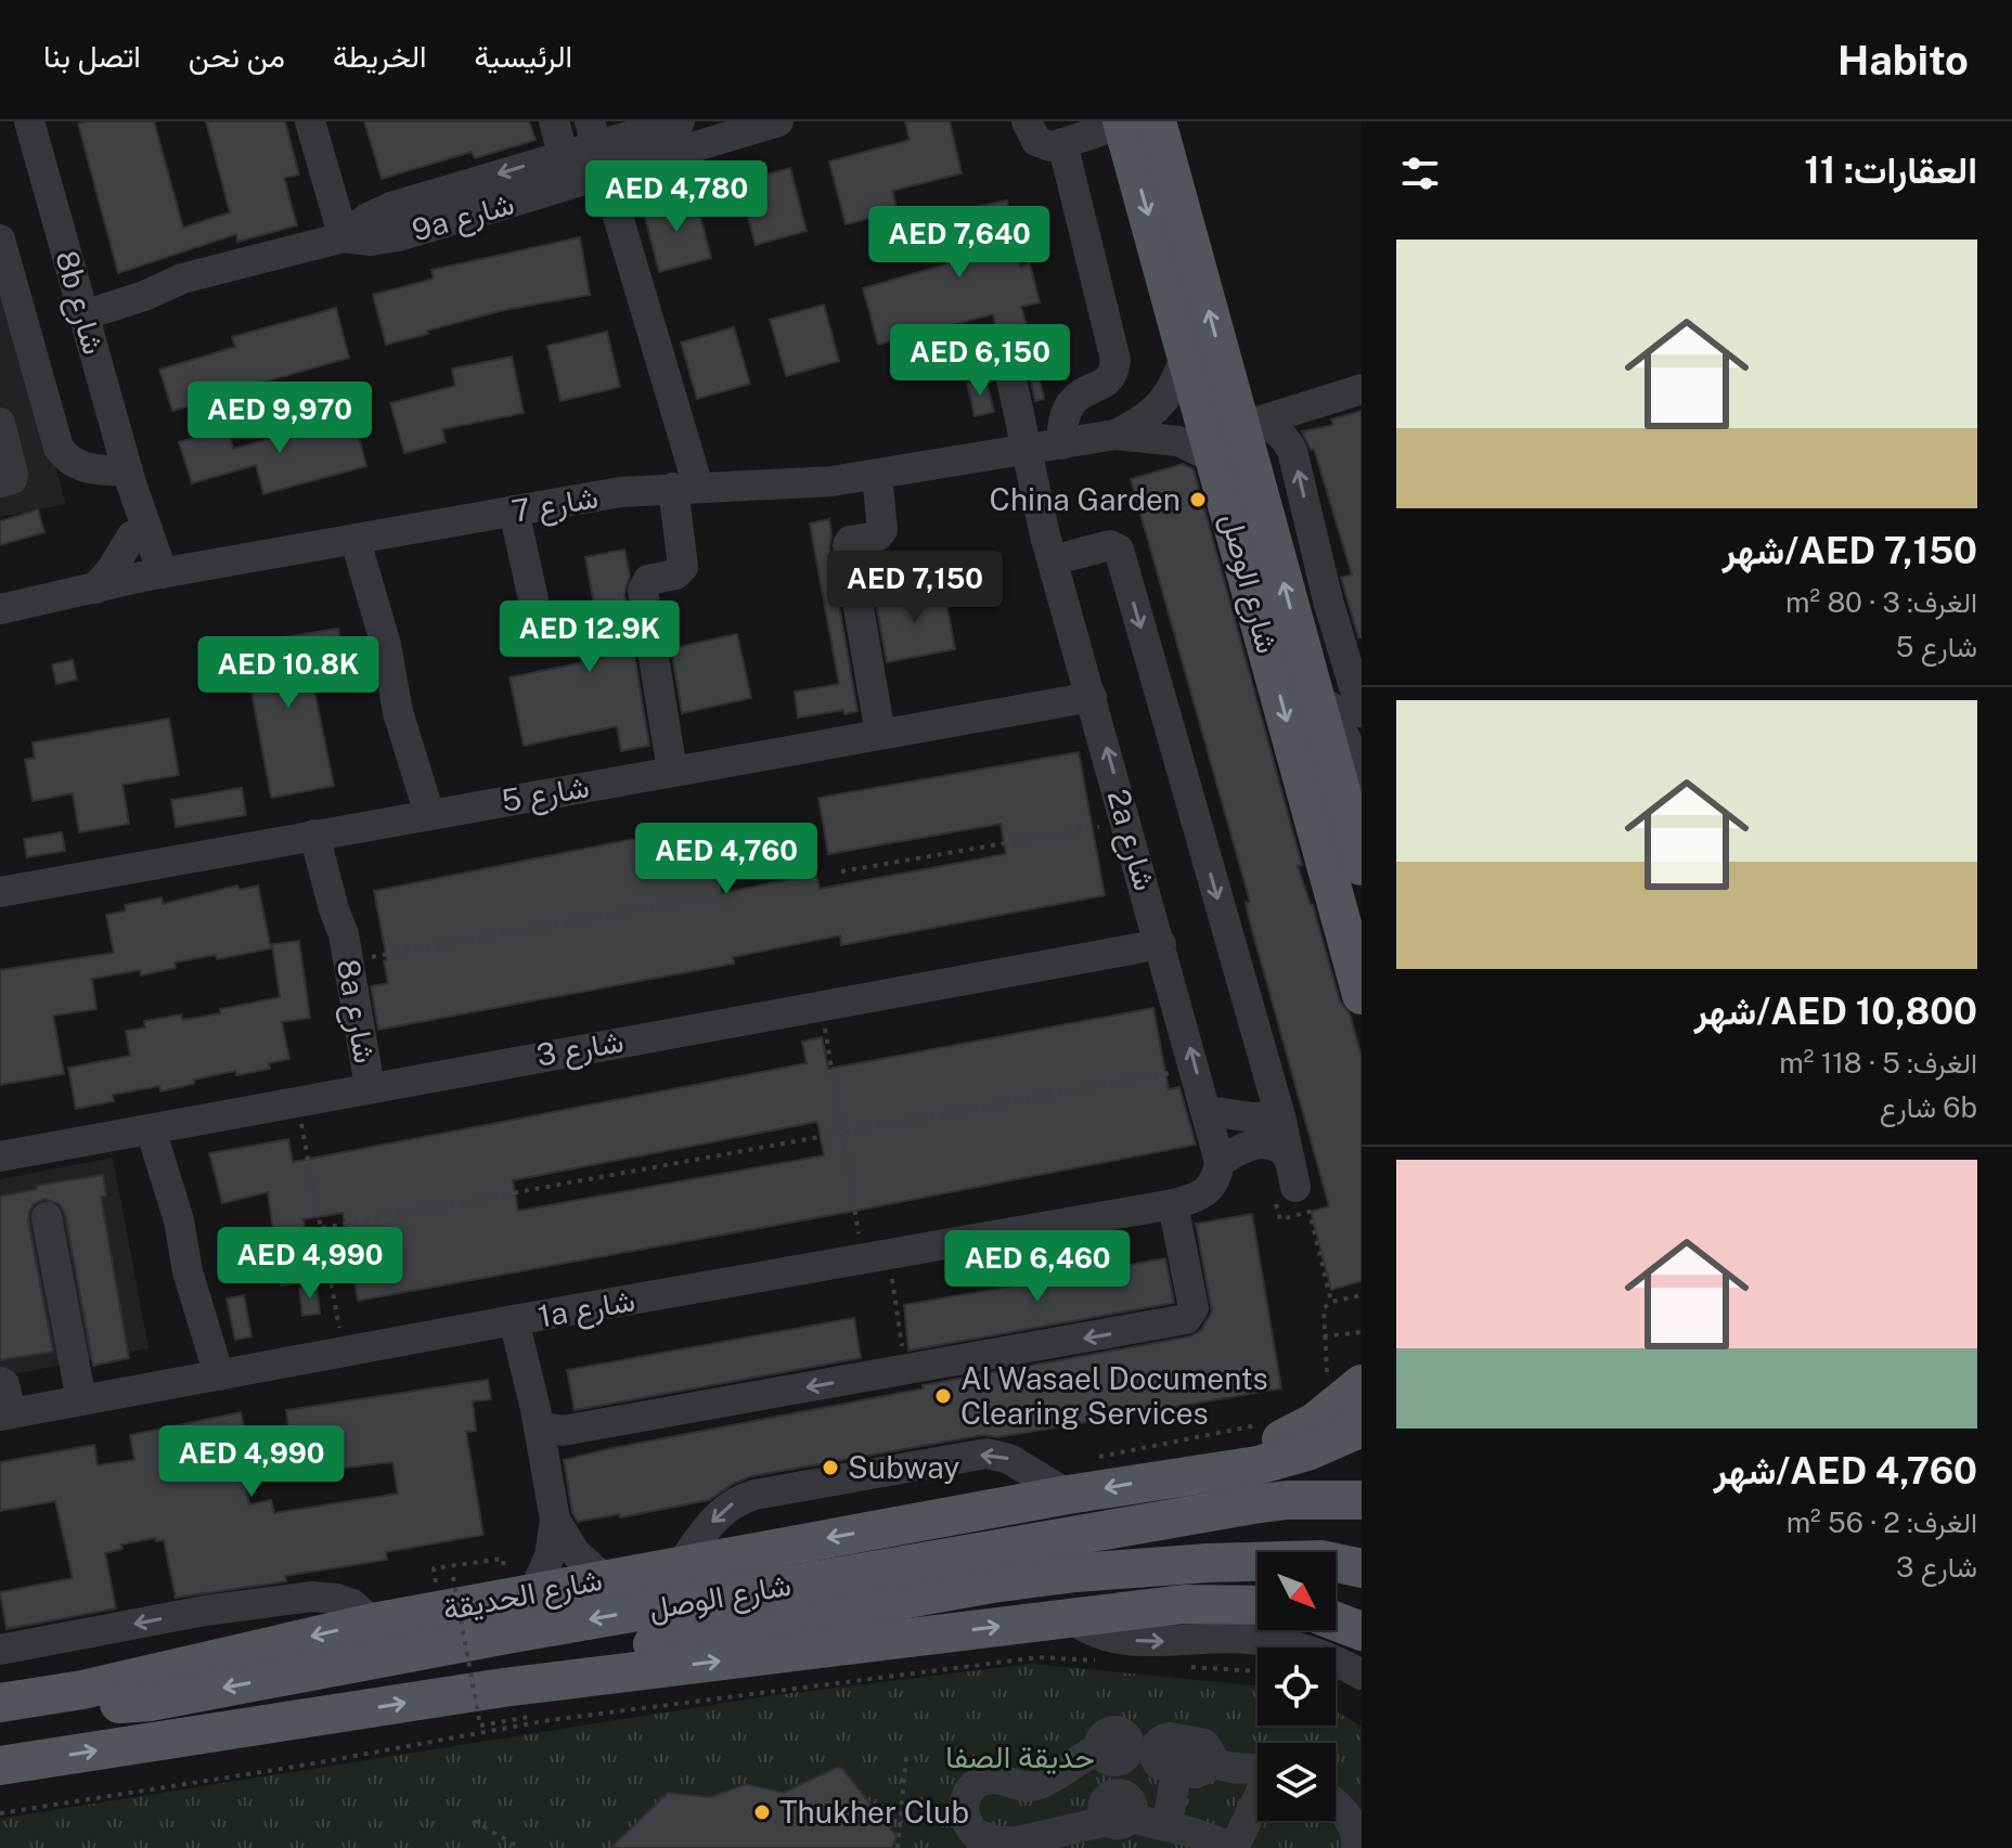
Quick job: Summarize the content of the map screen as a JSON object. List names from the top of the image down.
{
  "streets": {
    "main road": ["شارع الوصل", "شارع الحديقة"],
    "street": [
      "9a شارع",
      "8b شارع",
      "شارع 7",
      "شارع 5",
      "2a شارع",
      "8a شارع",
      "شارع 3",
      "1a شارع"
    ]
  },
  "crossings": [
    ["9a شارع", "8b شارع"],
    ["8b شارع", "شارع 7"],
    ["شارع 7", "شارع الوصل"],
    ["شارع 7", "2a شارع"],
    ["شارع الوصل", "شارع الحديقة"],
    ["شارع 5", "2a شارع"],
    ["شارع 5", "8a شارع"],
    ["2a شارع", "شارع 3"],
    ["8a شارع", "شارع 3"]
  ],
  "parks": ["حديقة الصفا"],
  "places": [
    "China Garden",
    "Al Wasael Documents Clearing Services",
    "Subway",
    "Thukher Club"
  ],
  "north": "bottom right",
  "page": {
    "header": "Habito",
    "nav": [
      "الرئيسية",
      "الخريطة",
      "من نحن",
      "اتصل بنا"
    ],
    "heading": "العقارات: 11",
    "price": [
      "AED 4,780",
      "AED 7,640",
      "AED 6,150",
      "AED 9,970",
      "AED 7,150",
      "AED 12.9K",
      "AED 10.8K",
      "AED 4,760",
      "AED 4,990",
      "AED 6,460",
      "AED 4,990"
    ],
    "list": [
      {
        "name": "AED 7,150/شهر",
        "note": "الغرف: 3 · 80 m² · شارع 5"
      },
      {
        "name": "AED 10,800/شهر",
        "note": "الغرف: 5 · 118 m² · 6b شارع"
      },
      {
        "name": "AED 4,760/شهر",
        "note": "الغرف: 2 · 56 m² · شارع 3"
      }
    ]
  }
}
